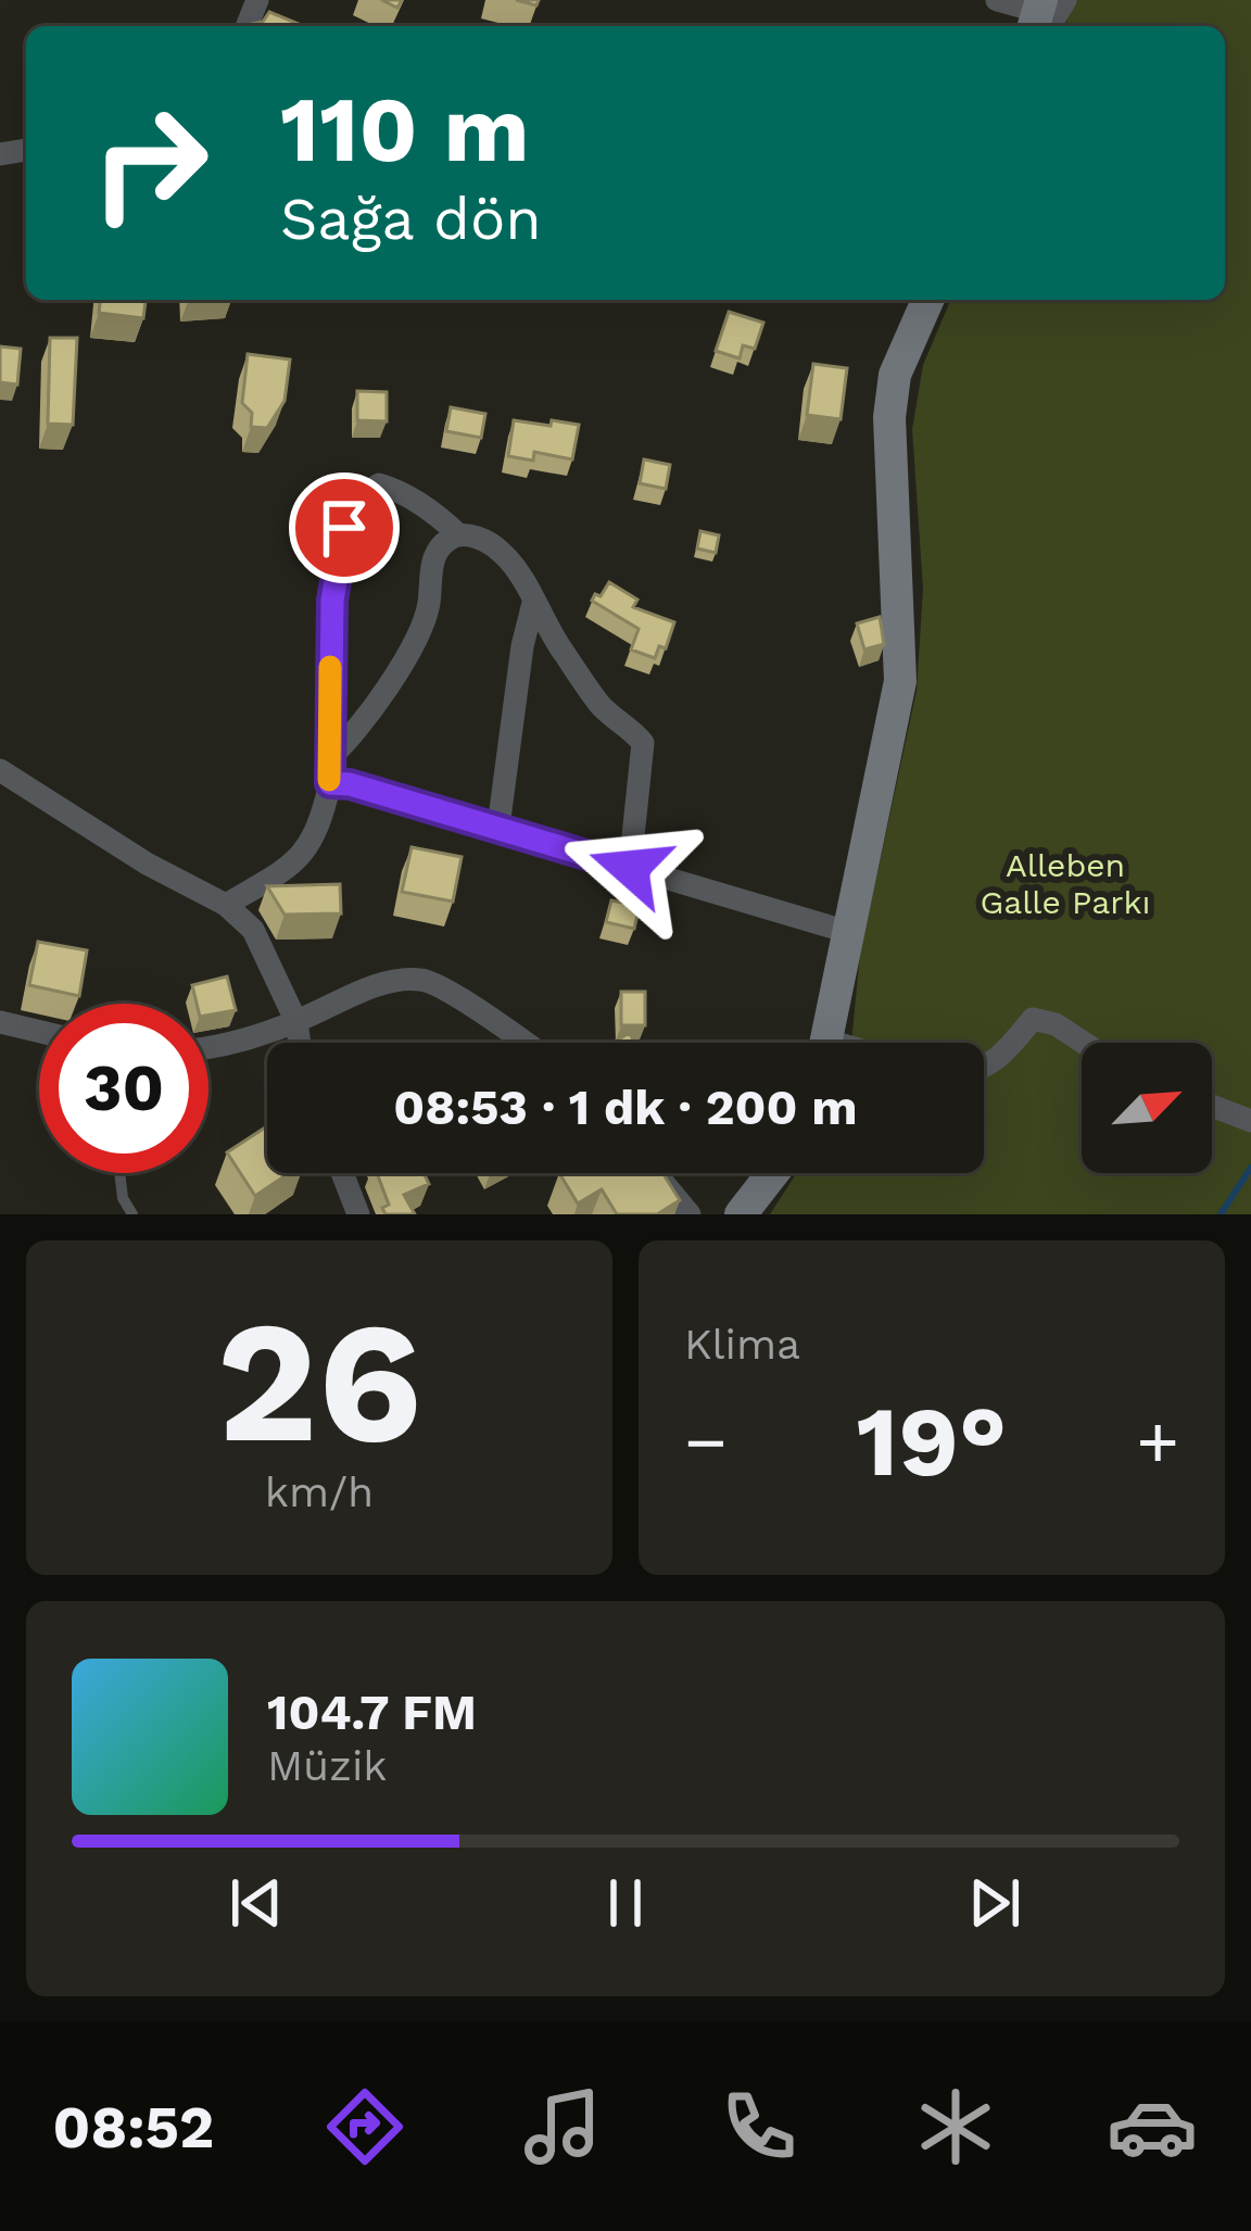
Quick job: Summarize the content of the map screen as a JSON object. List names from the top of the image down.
{
  "parks": ["Alleben Galle Parkı"],
  "north": "top right",
  "page": {
    "turn": ["110 m", "Sağa dön"],
    "limit": "30",
    "trip": "08:53 · 1 dk · 200 m",
    "tile": [
      ["26", "km/h"],
      "Klima"
    ],
    "heat": ["−", "19°", "+"],
    "song": ["104.7 FM", "Müzik"],
    "tabs": "08:52"
  }
}
